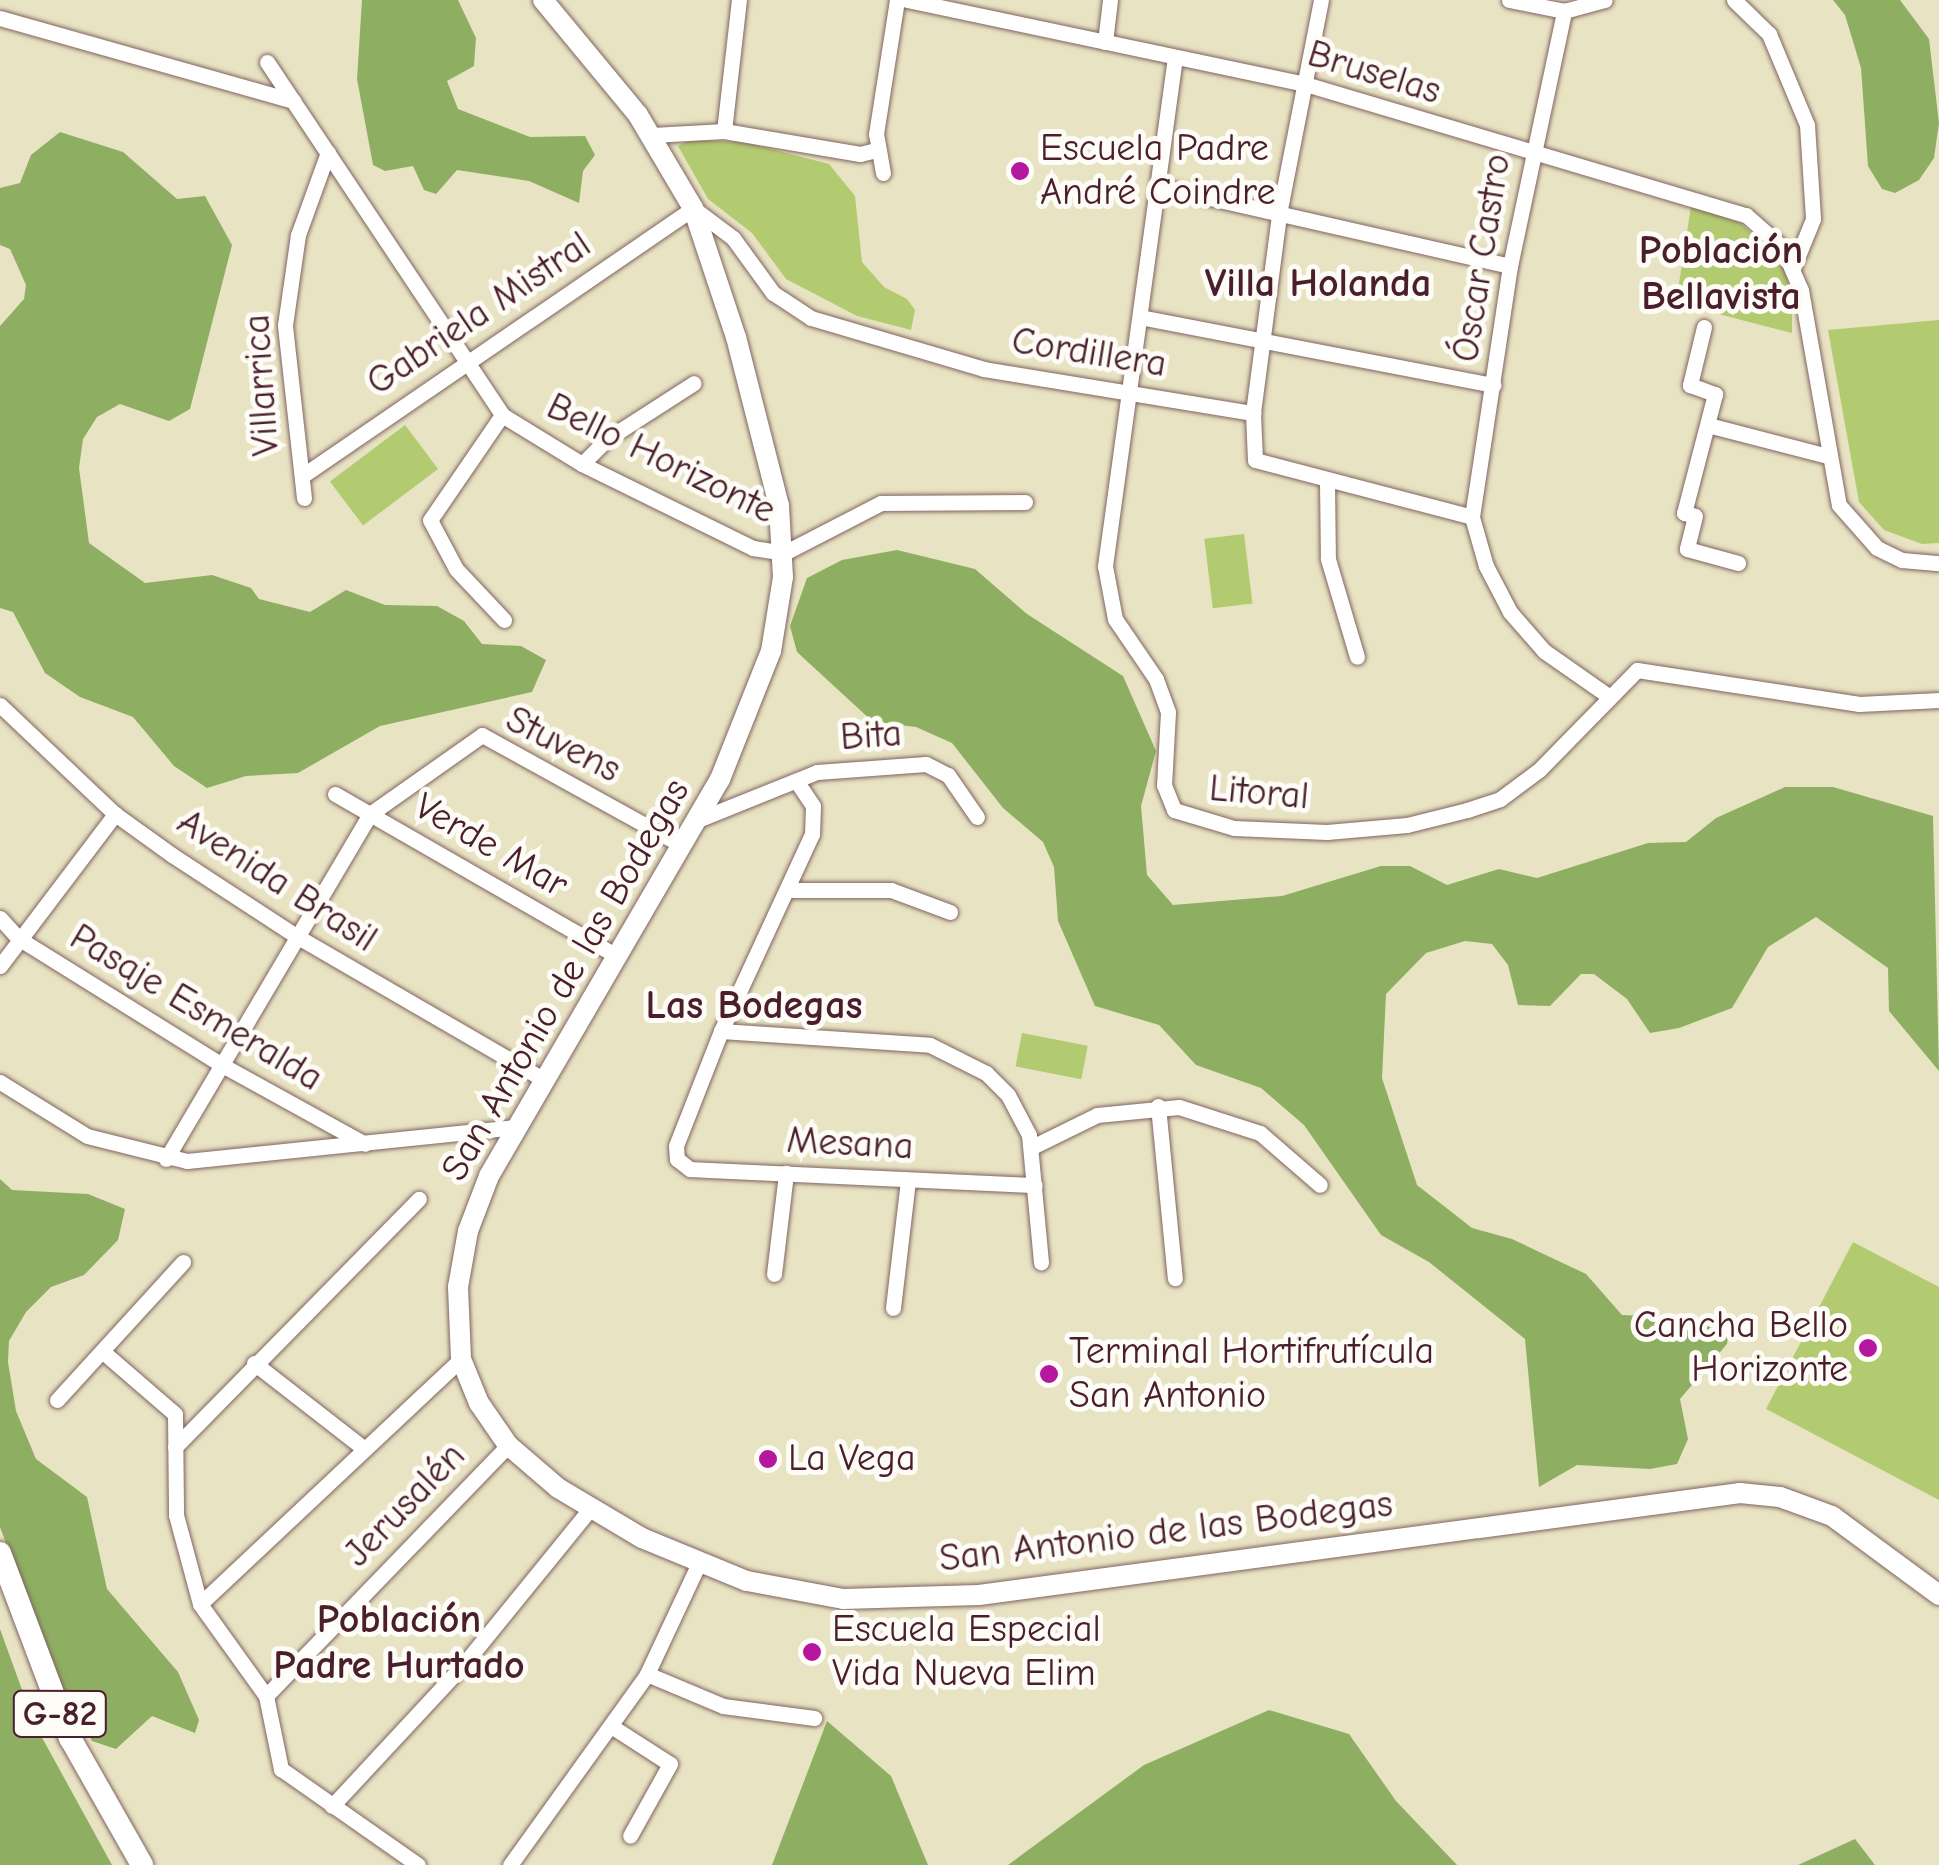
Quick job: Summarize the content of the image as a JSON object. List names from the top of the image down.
{
  "streets": {
    "main road": ["G-82"],
    "street": [
      "Bruselas",
      "Óscar Castro",
      "Gabriela Mistral",
      "Cordillera",
      "Villarrica",
      "Bello Horizonte",
      "Bita",
      "Stuvens",
      "Litoral",
      "Verde Mar",
      "Avenida Brasil",
      "San Antonio de las Bodegas",
      "Pasaje Esmeralda",
      "Mesana",
      "Jerusalén"
    ]
  },
  "crossings": [
    ["Bruselas", "Óscar Castro"],
    ["Bruselas", "Litoral"],
    ["Gabriela Mistral", "Cordillera"],
    ["Gabriela Mistral", "Villarrica"],
    ["Gabriela Mistral", "Bello Horizonte"],
    ["Gabriela Mistral", "San Antonio de las Bodegas"],
    ["Cordillera", "Litoral"],
    ["Cordillera", "San Antonio de las Bodegas"],
    ["Villarrica", "Bello Horizonte"],
    ["Bello Horizonte", "San Antonio de las Bodegas"],
    ["Bita", "San Antonio de las Bodegas"],
    ["Stuvens", "Verde Mar"],
    ["Stuvens", "San Antonio de las Bodegas"],
    ["Verde Mar", "San Antonio de las Bodegas"],
    ["Avenida Brasil", "San Antonio de las Bodegas"],
    ["San Antonio de las Bodegas", "Jerusalén"]
  ],
  "districts": [
    "Población Bellavista",
    "Villa Holanda",
    "Las Bodegas",
    "Población Padre Hurtado"
  ],
  "places": [
    "Escuela Padre André Coindre",
    "Cancha Bello Horizonte",
    "Terminal Hortifrutícula San Antonio",
    "La Vega",
    "Escuela Especial Vida Nueva Elim"
  ]
}
